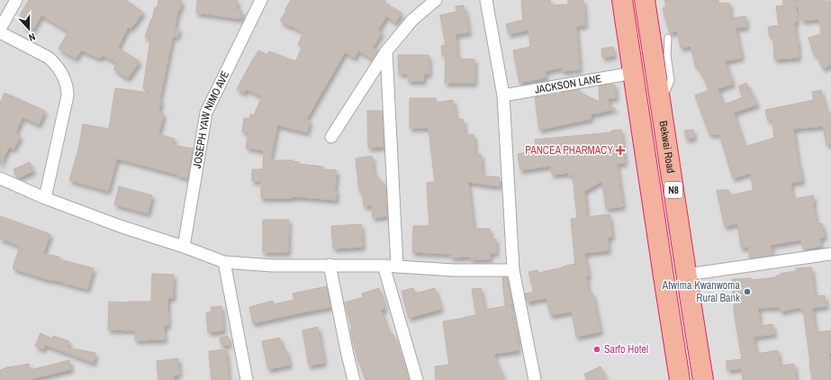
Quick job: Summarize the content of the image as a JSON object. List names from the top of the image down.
{
  "streets": {
    "highway": ["Bekwai Road", "N8"],
    "street": ["JACKSON LANE", "JOSEPH YAW NIMO AVE"]
  },
  "crossings": [
    ["JACKSON LANE", "Bekwai Road"]
  ],
  "places": {
    "health": ["PANCEA PHARMACY"],
    "other": ["Atwima Kwanwoma Rural Bank", "Sarfo Hotel"]
  },
  "north": "bottom"
}
